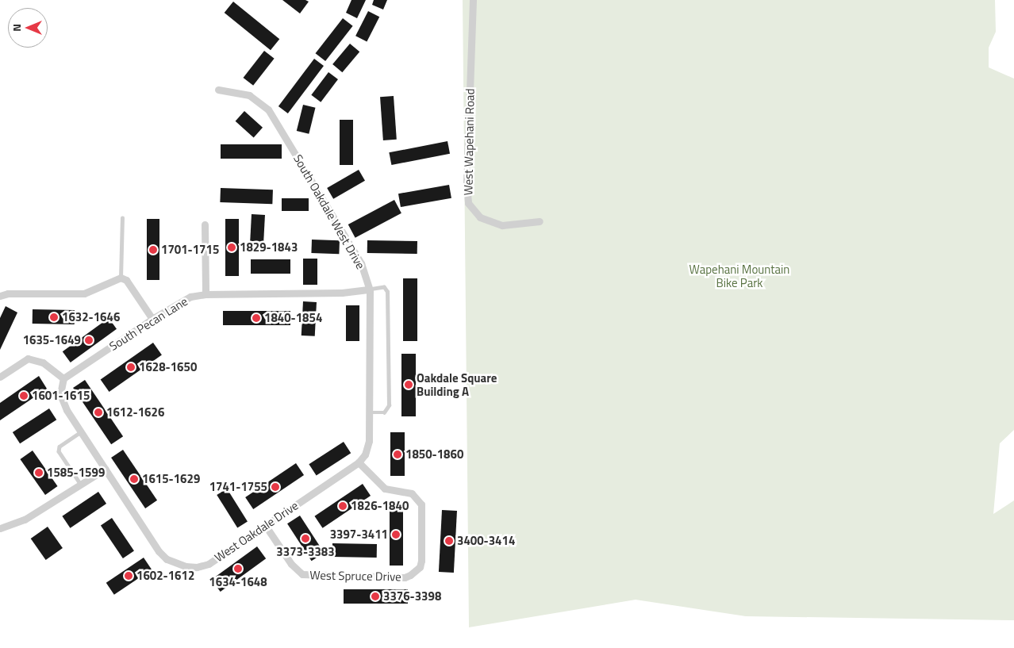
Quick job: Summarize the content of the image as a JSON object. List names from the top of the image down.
{
  "streets": {
    "street": [
      "West Wapehani Road",
      "South Oakdale West Drive",
      "South Pecan Lane",
      "West Oakdale Drive",
      "West Spruce Drive"
    ]
  },
  "crossings": [
    ["South Oakdale West Drive", "South Pecan Lane"],
    ["South Oakdale West Drive", "West Oakdale Drive"],
    ["West Oakdale Drive", "West Spruce Drive"]
  ],
  "parks": ["Wapehani Mountain Bike Park"],
  "places": [
    "1829-1843",
    "1701-1715",
    "1632-1646",
    "1840-1854",
    "1635-1649",
    "1628-1650",
    "Oakdale Square Building A",
    "1601-1615",
    "1612-1626",
    "1850-1860",
    "1585-1599",
    "1615-1629",
    "1741-1755",
    "1826-1840",
    "3397-3411",
    "3373-3383",
    "3400-3414",
    "1634-1648",
    "1602-1612",
    "3376-3398"
  ],
  "north": "left"
}
